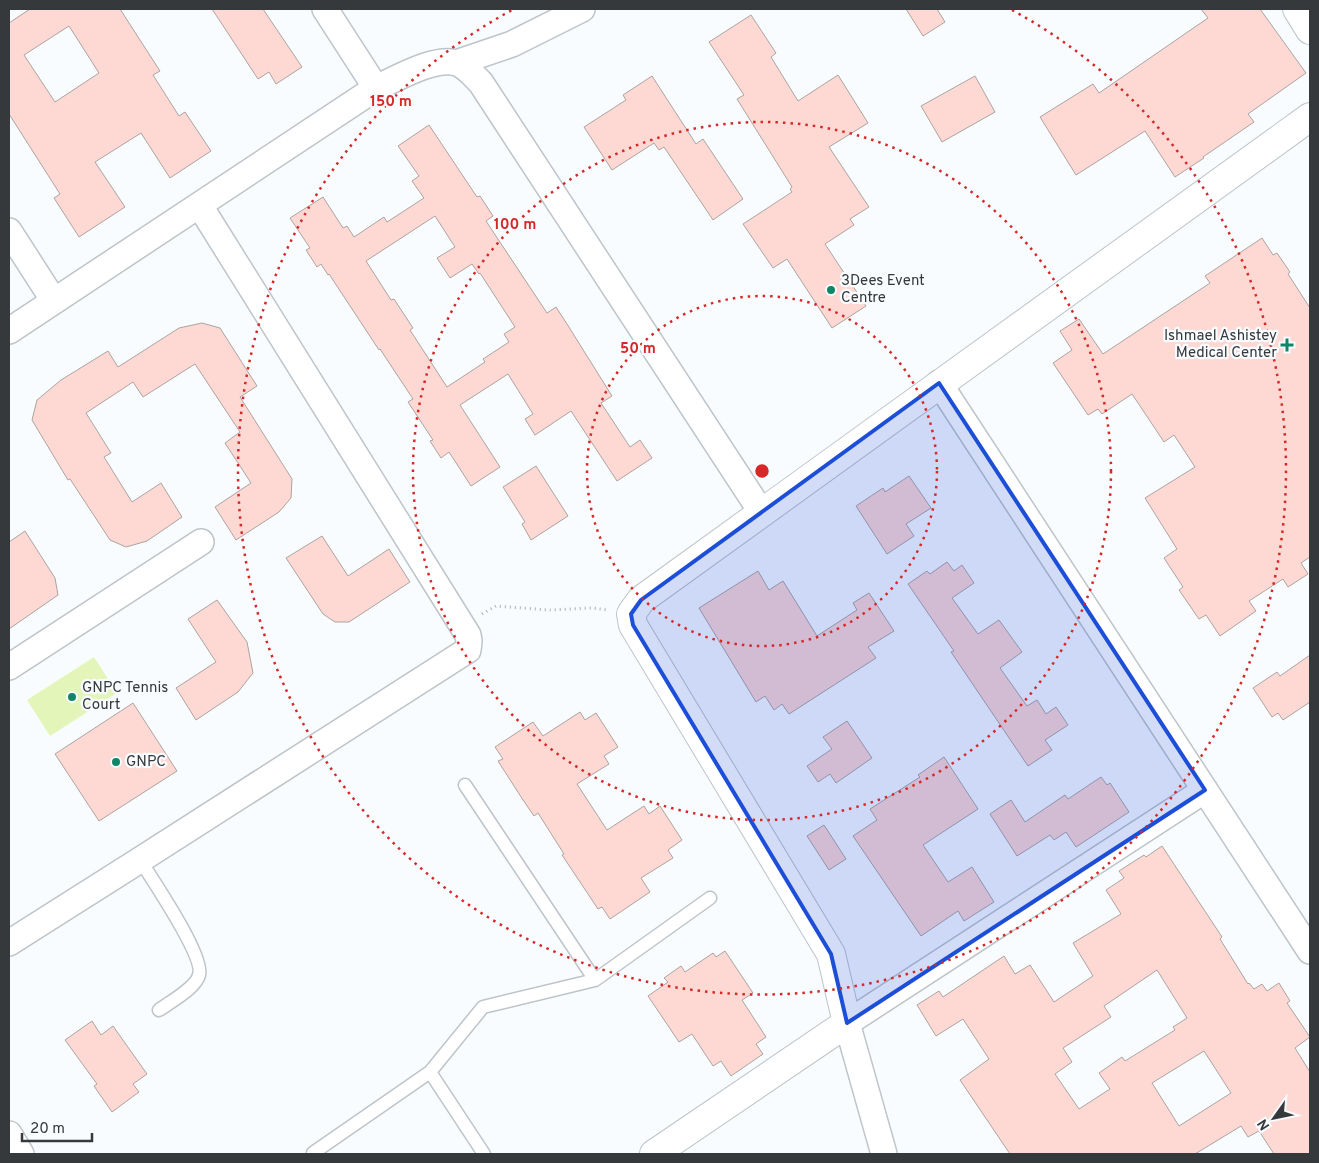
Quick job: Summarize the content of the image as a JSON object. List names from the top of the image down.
{
  "places": {
    "other": ["3Dees Event Centre", "GNPC Tennis Court", "GNPC"],
    "health": ["Ishmael Ashistey Medical Center"]
  },
  "scale_bar": "20 m",
  "north": "bottom left",
  "rings": ["150 m", "100 m", "50 m"]
}
